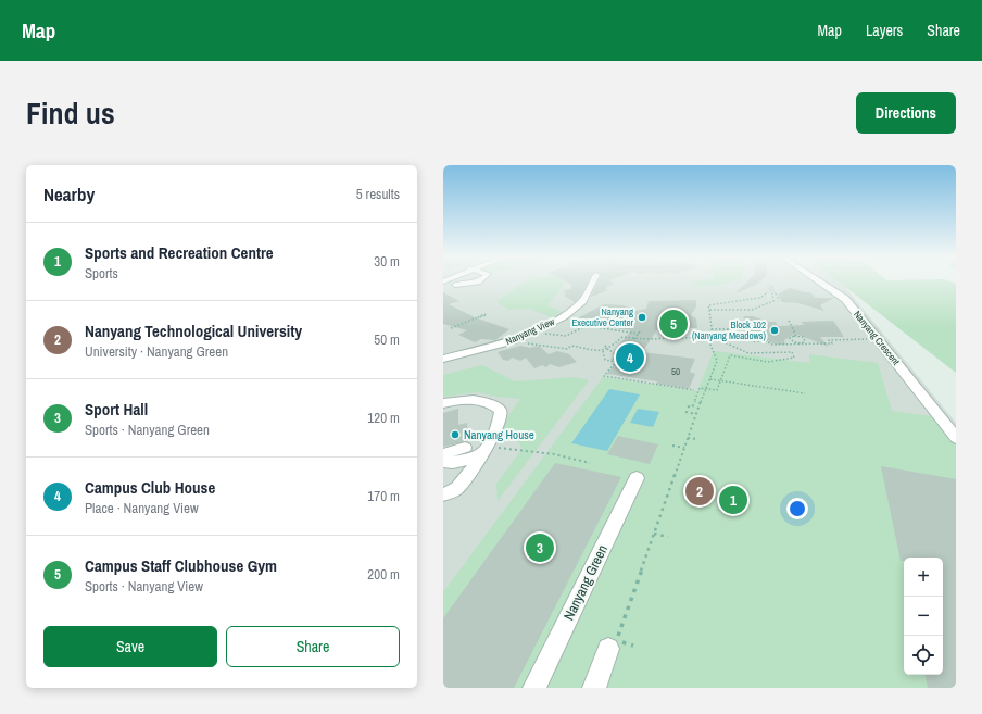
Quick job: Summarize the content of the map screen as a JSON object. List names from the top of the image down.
{
  "streets": {
    "street": ["Nanyang View", "Nanyang Crescent", "Nanyang Green"]
  },
  "places": ["Nanyang Executive Center", "Block 102 (Nanyang Meadows)", "Nanyang House"],
  "house_numbers": ["50"],
  "page": {
    "header": "Map",
    "nav": ["Map", "Layers", "Share"],
    "title": "Find us",
    "buttons": [
      "Directions",
      ["Save", "Share"]
    ],
    "heading": ["Nearby", "5 results"],
    "list": [
      {
        "mark": "1",
        "name": "Sports and Recreation Centre",
        "note": "Sports",
        "value": "30 m"
      },
      {
        "mark": "2",
        "name": "Nanyang Technological University",
        "note": "University · Nanyang Green",
        "value": "50 m"
      },
      {
        "mark": "3",
        "name": "Sport Hall",
        "note": "Sports · Nanyang Green",
        "value": "120 m"
      },
      {
        "mark": "4",
        "name": "Campus Club House",
        "note": "Place · Nanyang View",
        "value": "170 m"
      },
      {
        "mark": "5",
        "name": "Campus Staff Clubhouse Gym",
        "note": "Sports · Nanyang View",
        "value": "200 m"
      }
    ],
    "pins": [
      "5",
      "4",
      "2",
      "1",
      "3"
    ],
    "map_buttons": ["+", "−"]
  }
}
